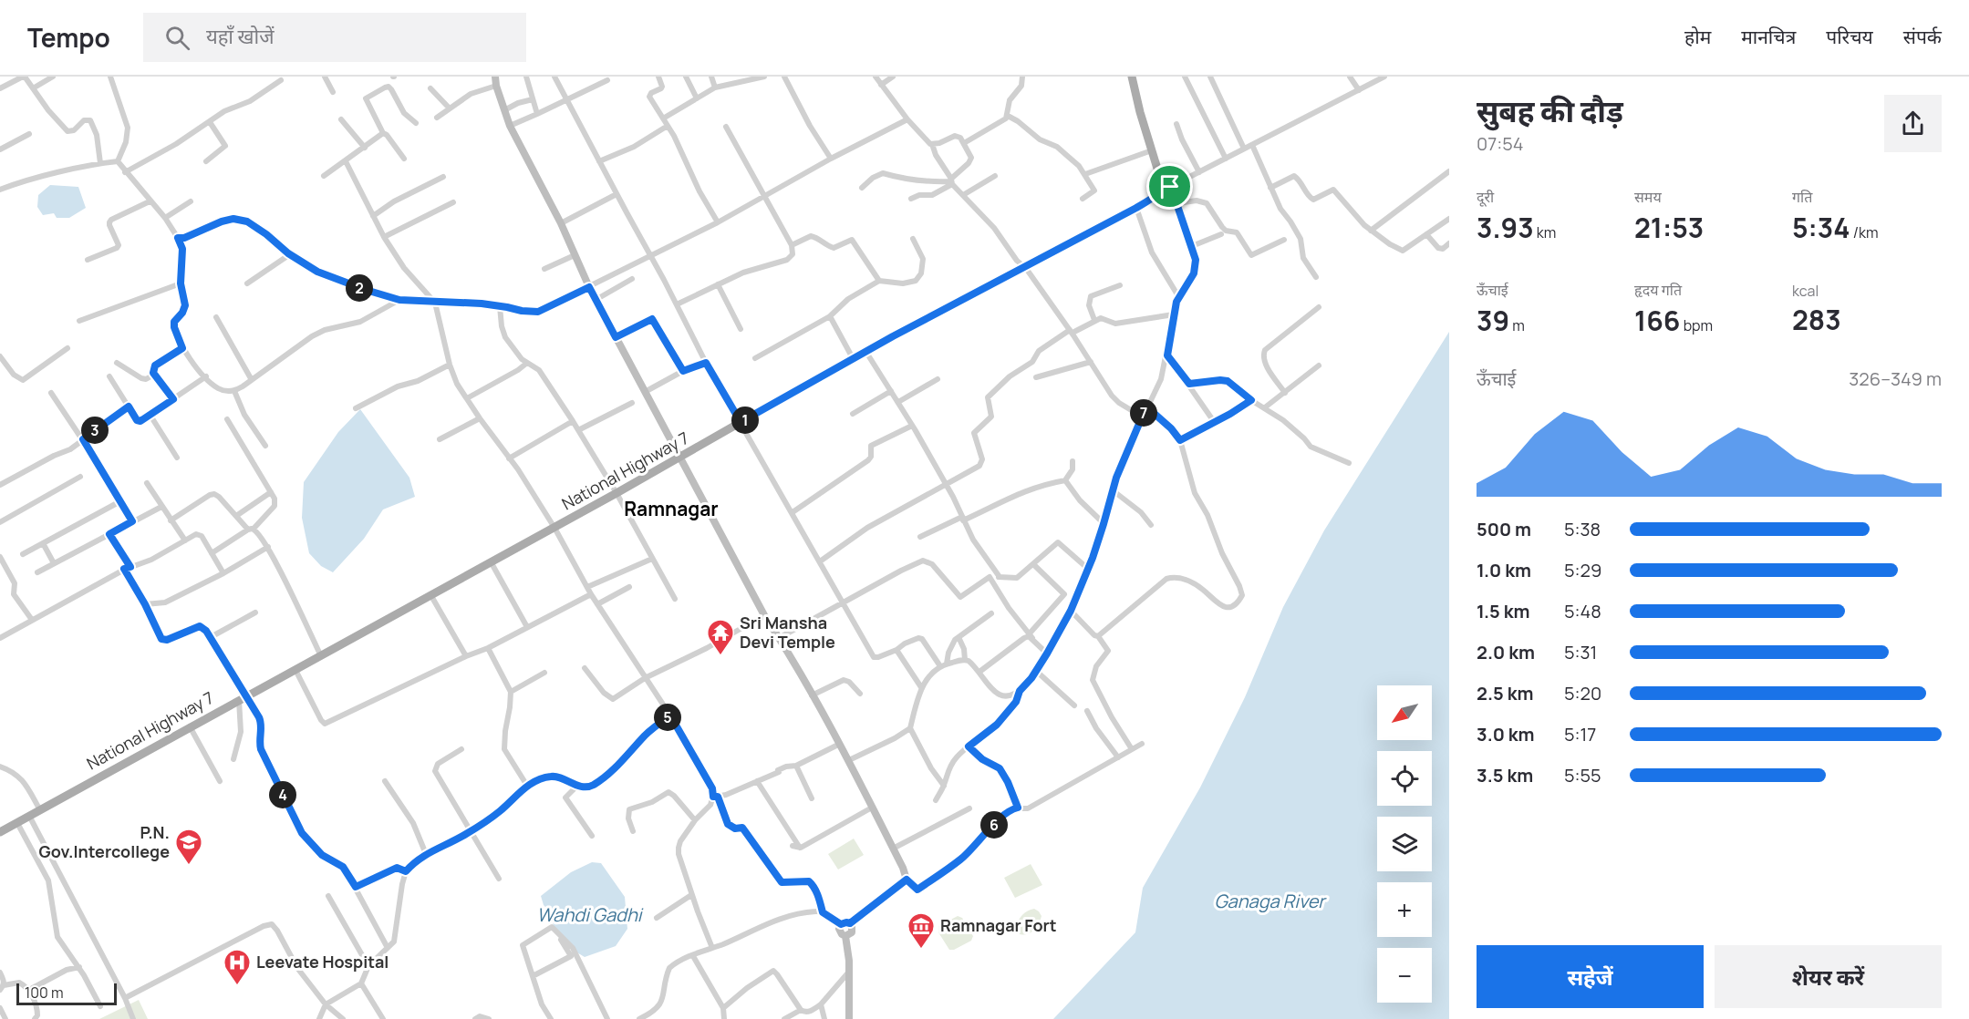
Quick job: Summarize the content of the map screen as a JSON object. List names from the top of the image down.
{
  "streets": {
    "main road": ["National Highway 7"]
  },
  "districts": ["Ramnagar"],
  "water": ["Ganaga River", "Wahdi Gadhi"],
  "places": {
    "temple": ["Sri Mansha Devi Temple"],
    "school or university": ["P.N. Gov.Intercollege"],
    "museum": ["Ramnagar Fort"],
    "hospital": ["Leevate Hospital"]
  },
  "scale_bar": "100 m",
  "north": "bottom left",
  "page": {
    "header": "Tempo",
    "search": "यहाँ खोजें",
    "nav": [
      "होम",
      "मानचित्र",
      "परिचय",
      "संपर्क"
    ],
    "heading": ["सुबह की दौड़", "07:54"],
    "stats": [
      ["दूरी", "3.93 km"],
      ["समय", "21:53"],
      ["गति", "5:34 /km"],
      ["ऊँचाई", "39 m"],
      ["हृदय गति", "166 bpm"],
      ["kcal", "283"]
    ],
    "pins": [
      "2",
      "7",
      "1",
      "3",
      "5",
      "4",
      "6"
    ],
    "chart": ["ऊँचाई", "326–349 m"],
    "list": [
      {
        "name": "500 m",
        "note": "5:38"
      },
      {
        "name": "1.0 km",
        "note": "5:29"
      },
      {
        "name": "1.5 km",
        "note": "5:48"
      },
      {
        "name": "2.0 km",
        "note": "5:31"
      },
      {
        "name": "2.5 km",
        "note": "5:20"
      },
      {
        "name": "3.0 km",
        "note": "5:17"
      },
      {
        "name": "3.5 km",
        "note": "5:55"
      }
    ],
    "map_buttons": ["+", "−"],
    "buttons": ["सहेजें", "शेयर करें"],
    "scale": "100 m"
  }
}
